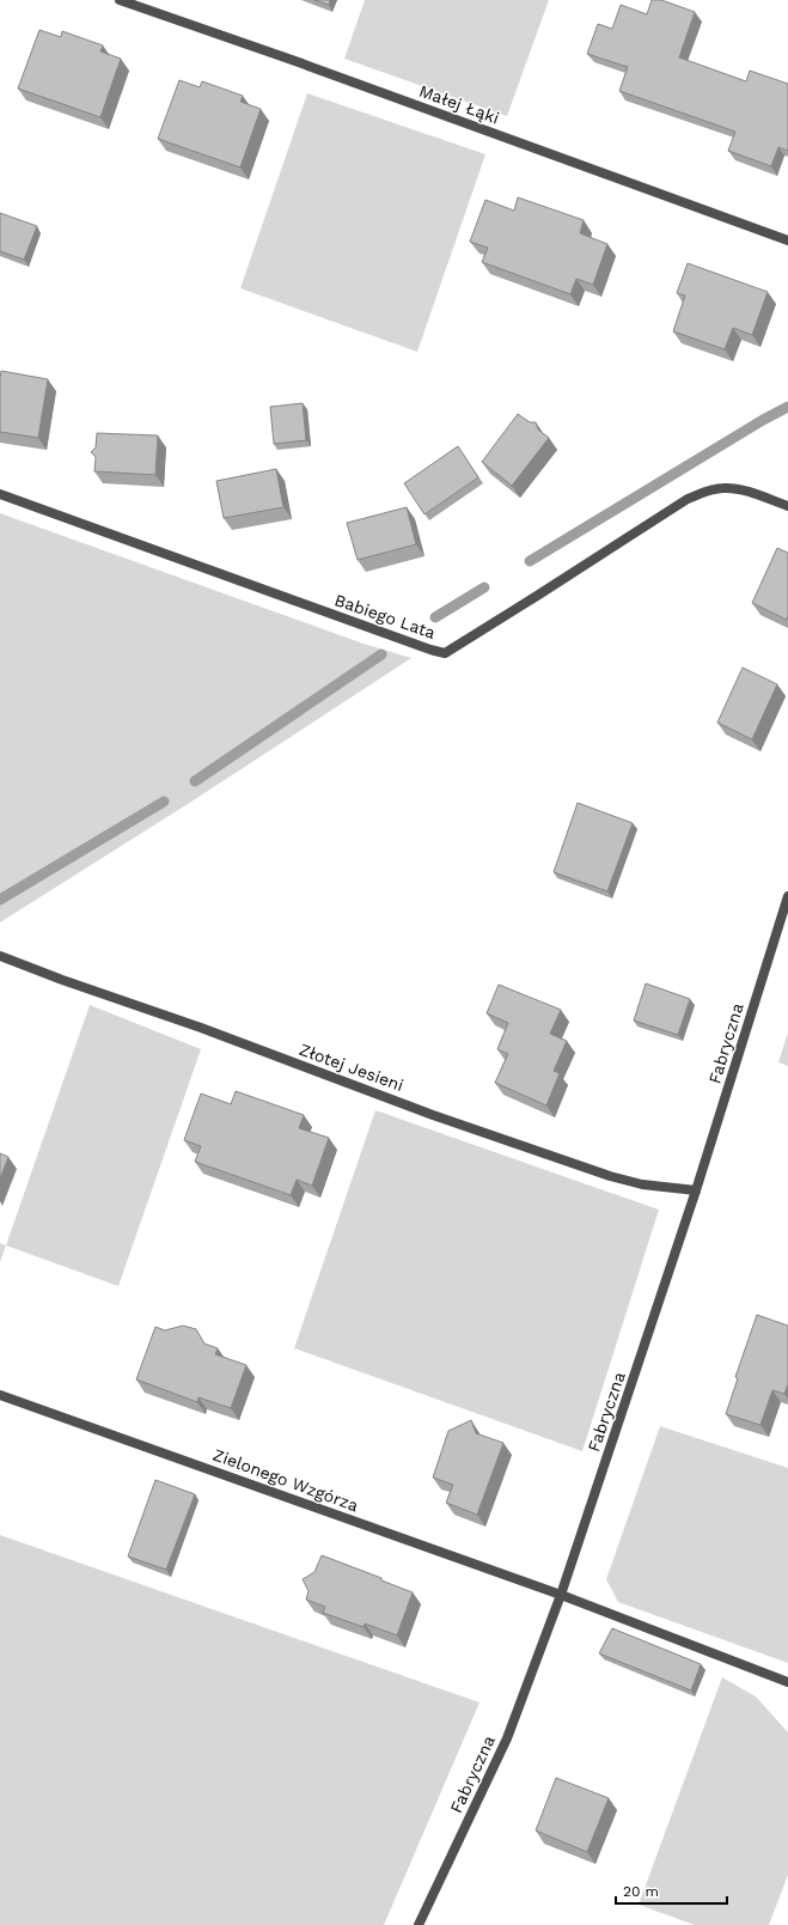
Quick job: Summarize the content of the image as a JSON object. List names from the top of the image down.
{
  "streets": {
    "street": [
      "Małej Łąki",
      "Babiego Lata",
      "Fabryczna",
      "Złotej Jesieni",
      "Zielonego Wzgórza"
    ]
  },
  "crossings": [
    ["Fabryczna", "Złotej Jesieni"],
    ["Fabryczna", "Zielonego Wzgórza"]
  ],
  "scale_bar": "20 m"
}
